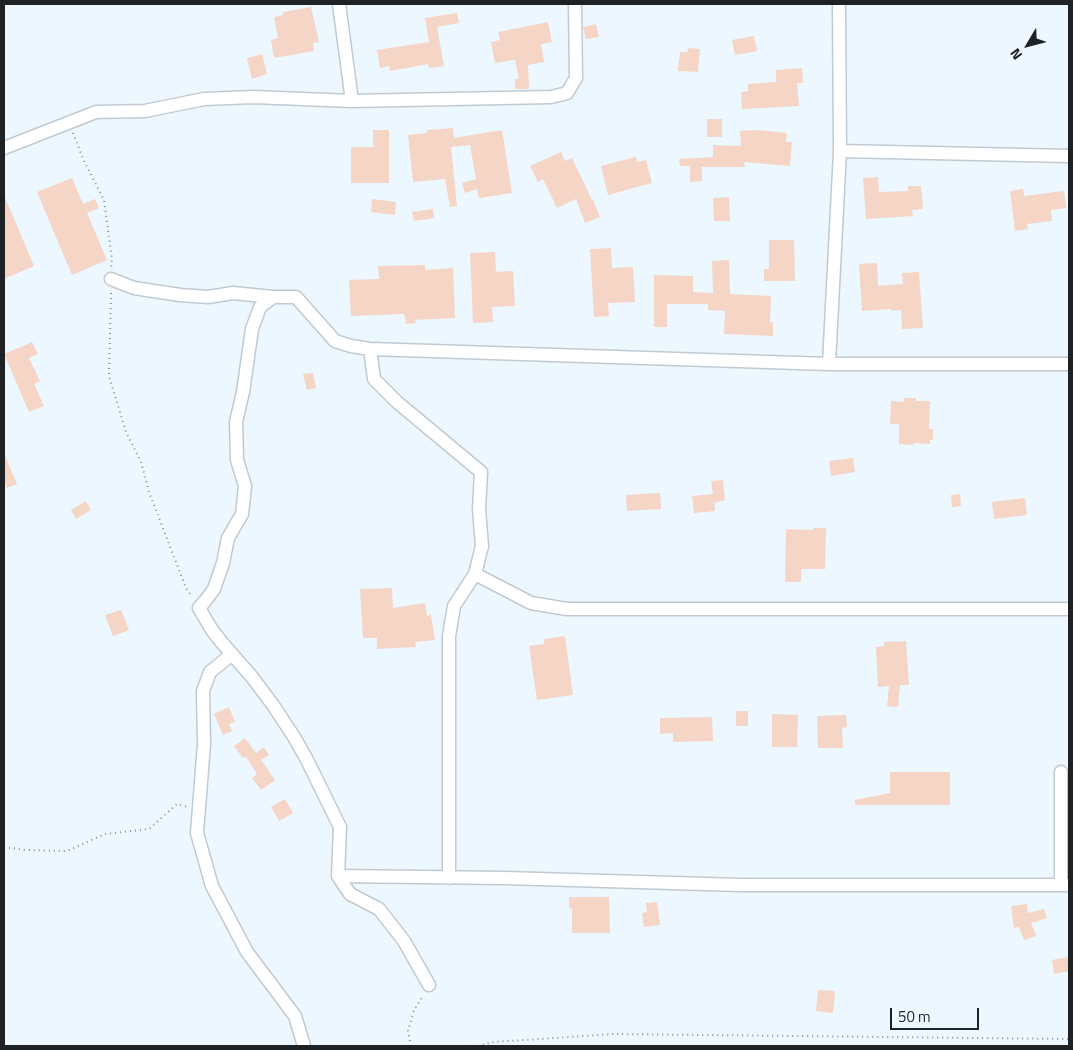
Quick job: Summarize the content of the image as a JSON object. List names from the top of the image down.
{
  "scale_bar": "50 m",
  "north": "bottom left"
}
